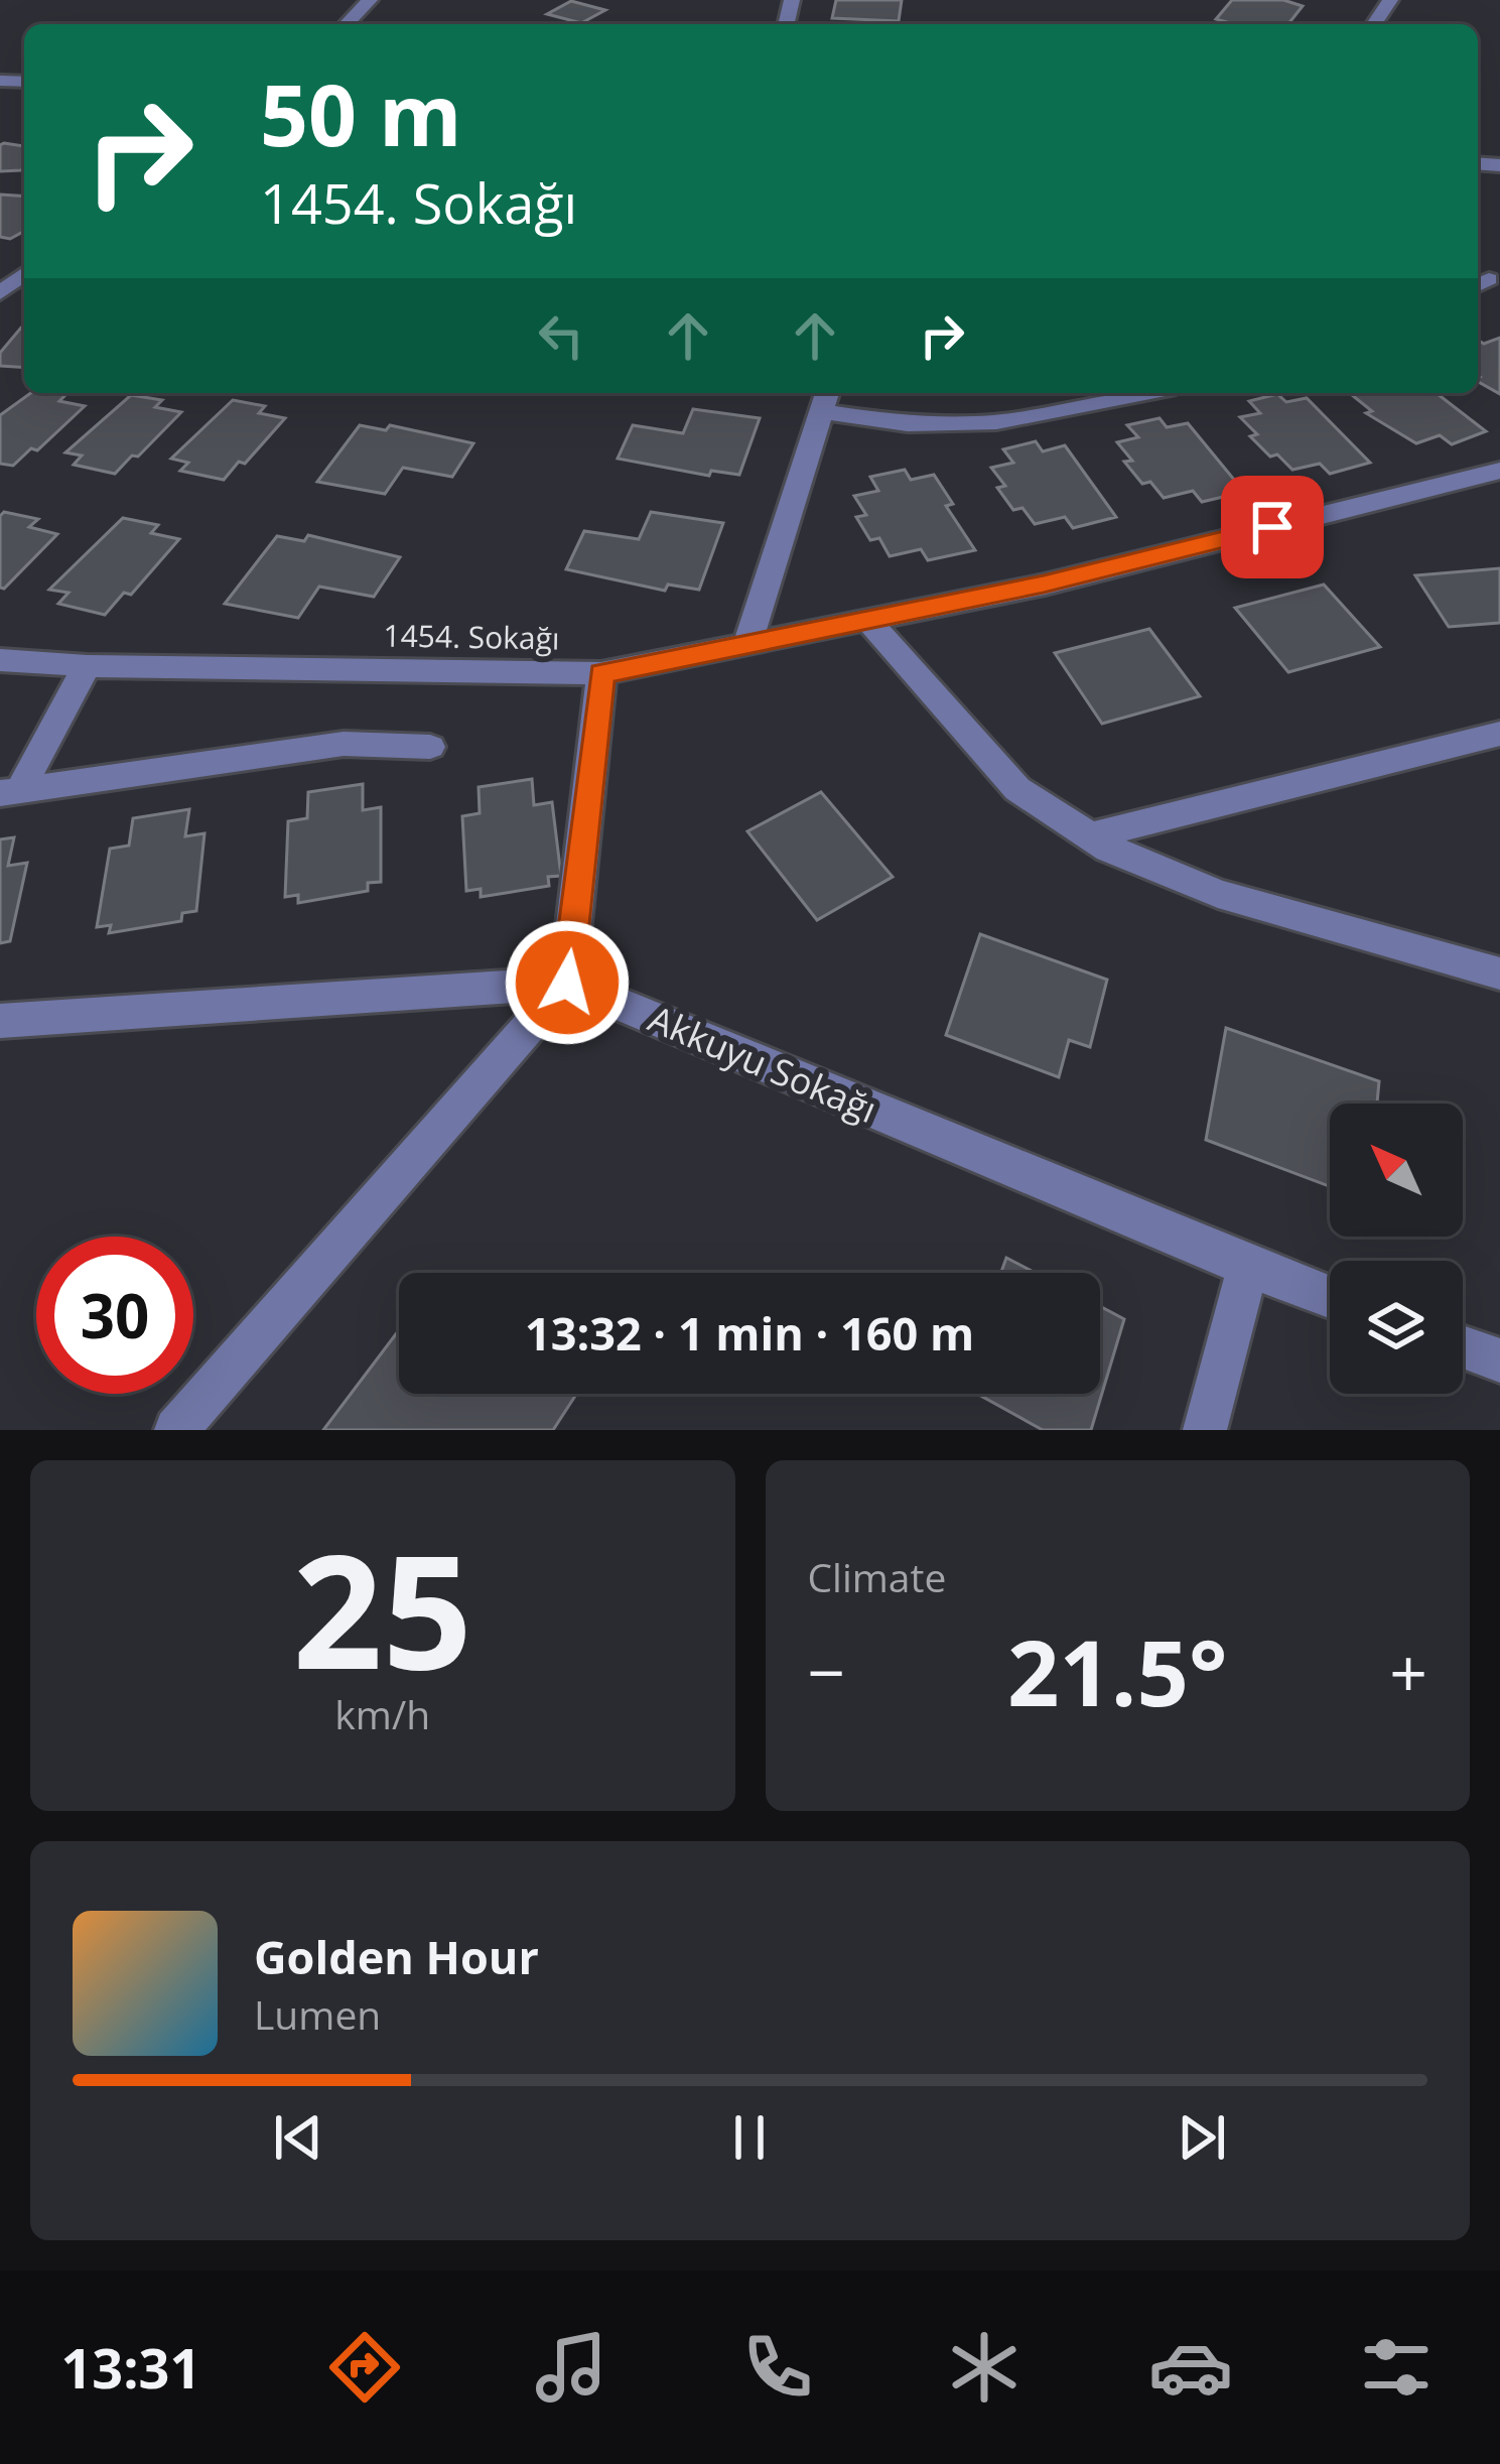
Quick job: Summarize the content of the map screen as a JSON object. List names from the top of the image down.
{
  "streets": {
    "street": ["1454. Sokağı", "Akkuyu Sokağı"]
  },
  "north": "top left",
  "page": {
    "turn": ["50 m", "1454. Sokağı"],
    "limit": "30",
    "trip": "13:32 · 1 min · 160 m",
    "tile": [
      ["25", "km/h"],
      "Climate"
    ],
    "heat": ["−", "21.5°", "+"],
    "song": ["Golden Hour", "Lumen"],
    "tabs": "13:31"
  }
}
